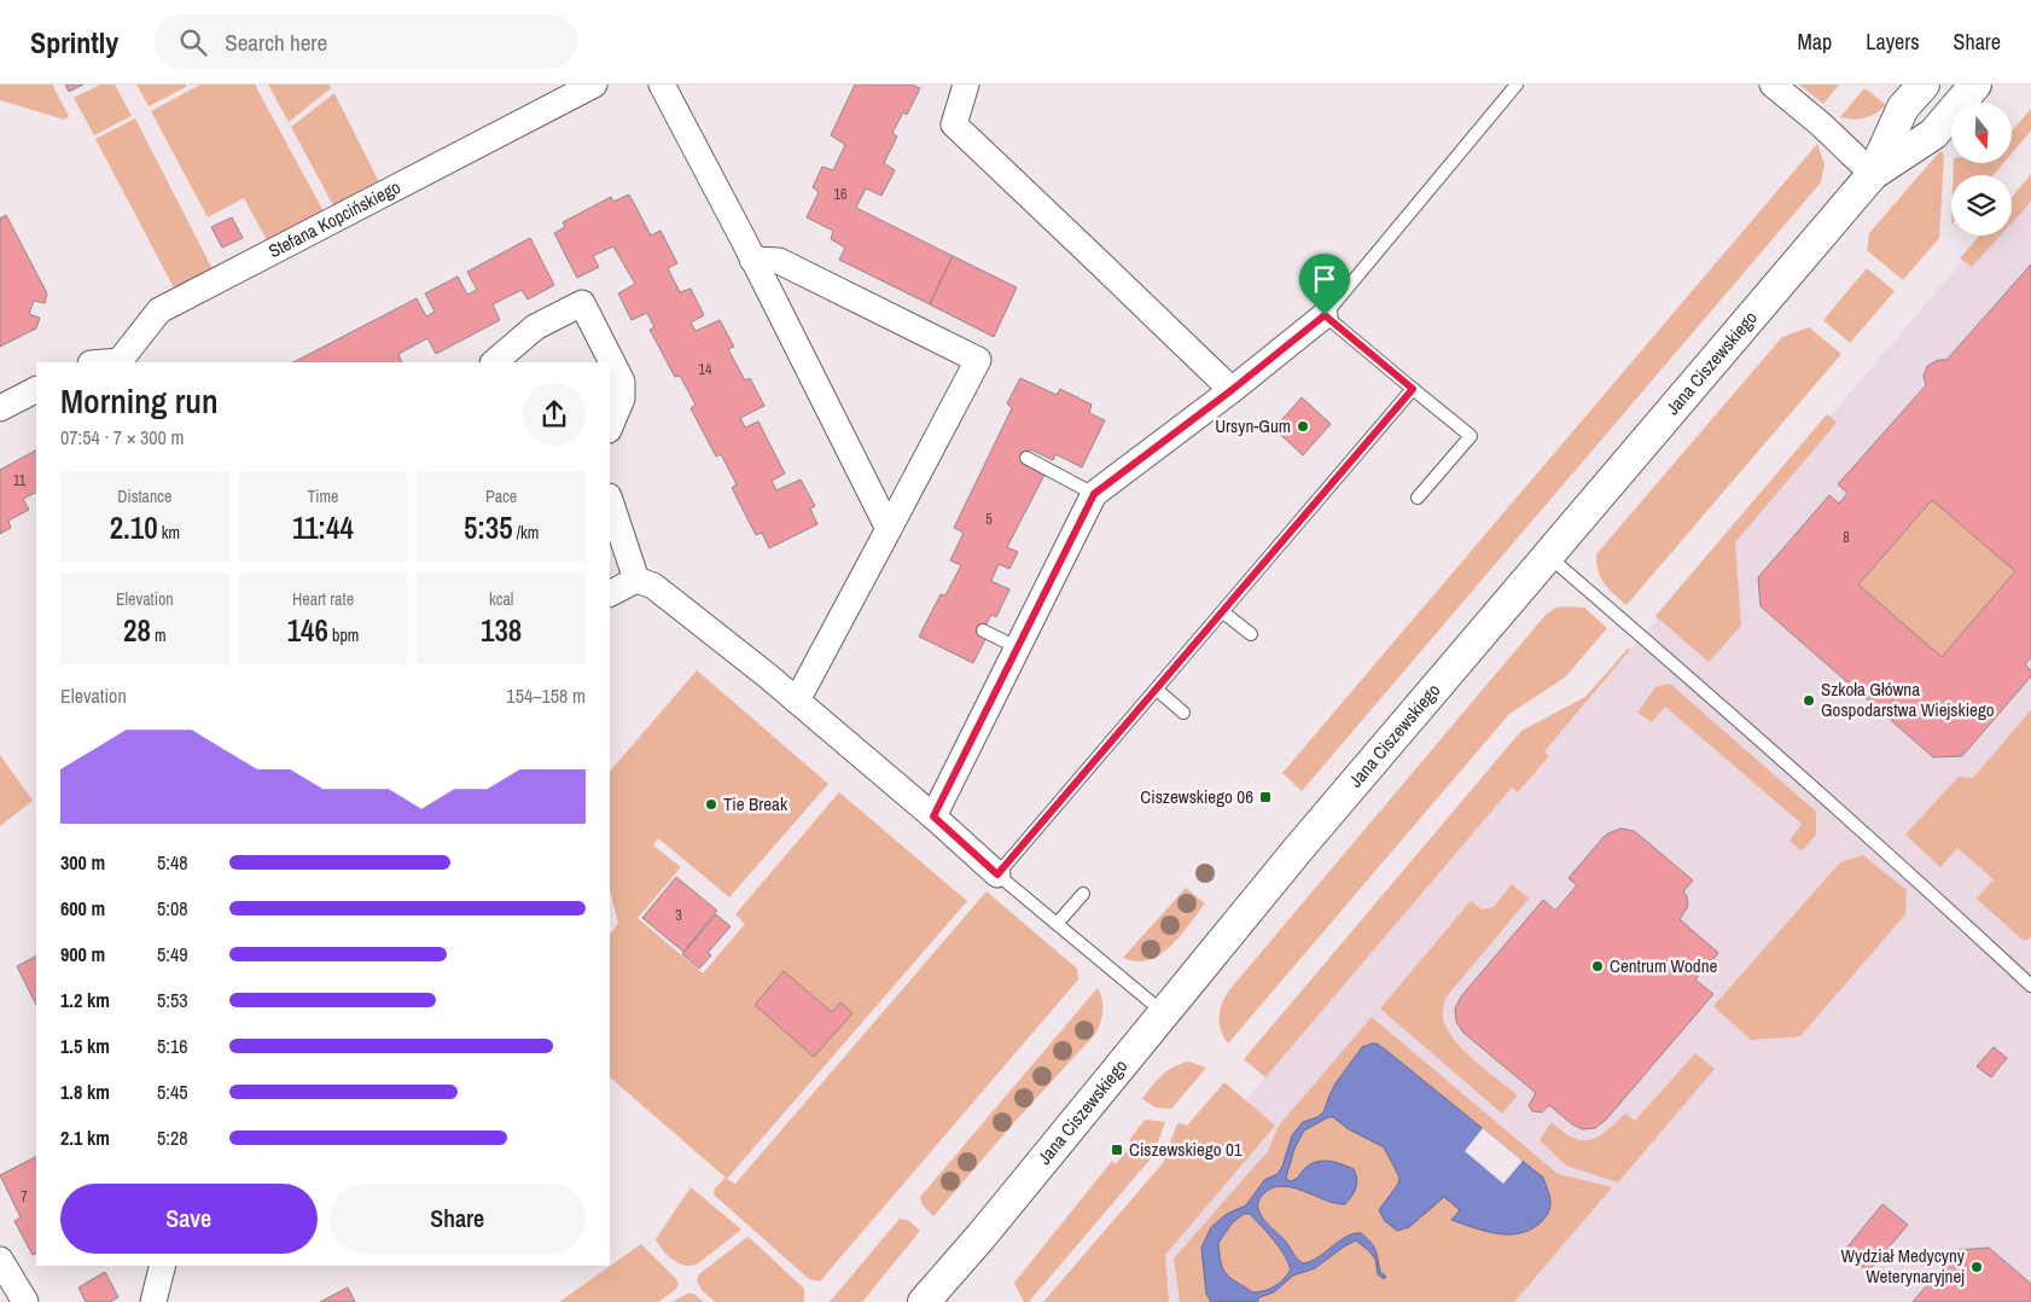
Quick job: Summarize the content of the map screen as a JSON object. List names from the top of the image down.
{
  "streets": {
    "street": ["Stefana Kopcińskiego", "Jana Ciszewskiego"]
  },
  "places": {
    "other": [
      "Ursyn-Gum",
      "Szkoła Główna Gospodarstwa Wiejskiego",
      "Tie Break",
      "Centrum Wodne",
      "Wydział Medycyny Weterynaryjnej"
    ],
    "transit": ["Ciszewskiego 06", "Ciszewskiego 01"]
  },
  "house_numbers": [
    "16",
    "14",
    "11",
    "5",
    "8",
    "3",
    "7"
  ],
  "north": "bottom",
  "page": {
    "header": "Sprintly",
    "search": "Search here",
    "nav": ["Map", "Layers", "Share"],
    "heading": ["Morning run", "07:54 · 7 × 300 m"],
    "stats": [
      ["Distance", "2.10 km"],
      ["Time", "11:44"],
      ["Pace", "5:35 /km"],
      ["Elevation", "28 m"],
      ["Heart rate", "146 bpm"],
      ["kcal", "138"]
    ],
    "chart": ["Elevation", "154–158 m"],
    "list": [
      {
        "name": "300 m",
        "note": "5:48"
      },
      {
        "name": "600 m",
        "note": "5:08"
      },
      {
        "name": "900 m",
        "note": "5:49"
      },
      {
        "name": "1.2 km",
        "note": "5:53"
      },
      {
        "name": "1.5 km",
        "note": "5:16"
      },
      {
        "name": "1.8 km",
        "note": "5:45"
      },
      {
        "name": "2.1 km",
        "note": "5:28"
      }
    ],
    "buttons": ["Save", "Share"]
  }
}
